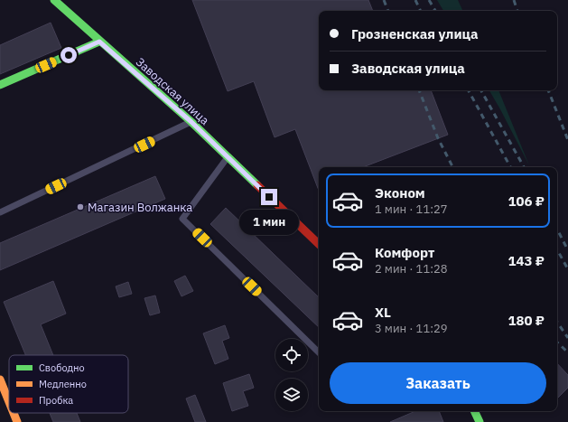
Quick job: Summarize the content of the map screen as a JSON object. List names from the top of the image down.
{
  "streets": {
    "street": ["Заводская улица"]
  },
  "places": ["Магазин Волжанка"],
  "legend": ["Свободно", "Медленно", "Пробка"],
  "page": {
    "banner": ["Грозненская улица", "Заводская улица"],
    "list": [
      {
        "name": "Эконом",
        "note": "1 мин · 11:27",
        "value": "106 ₽"
      },
      {
        "name": "Комфорт",
        "note": "2 мин · 11:28",
        "value": "143 ₽"
      },
      {
        "name": "XL",
        "note": "3 мин · 11:29",
        "value": "180 ₽"
      }
    ],
    "bubble": "1 мин",
    "buttons": "Заказать"
  }
}
